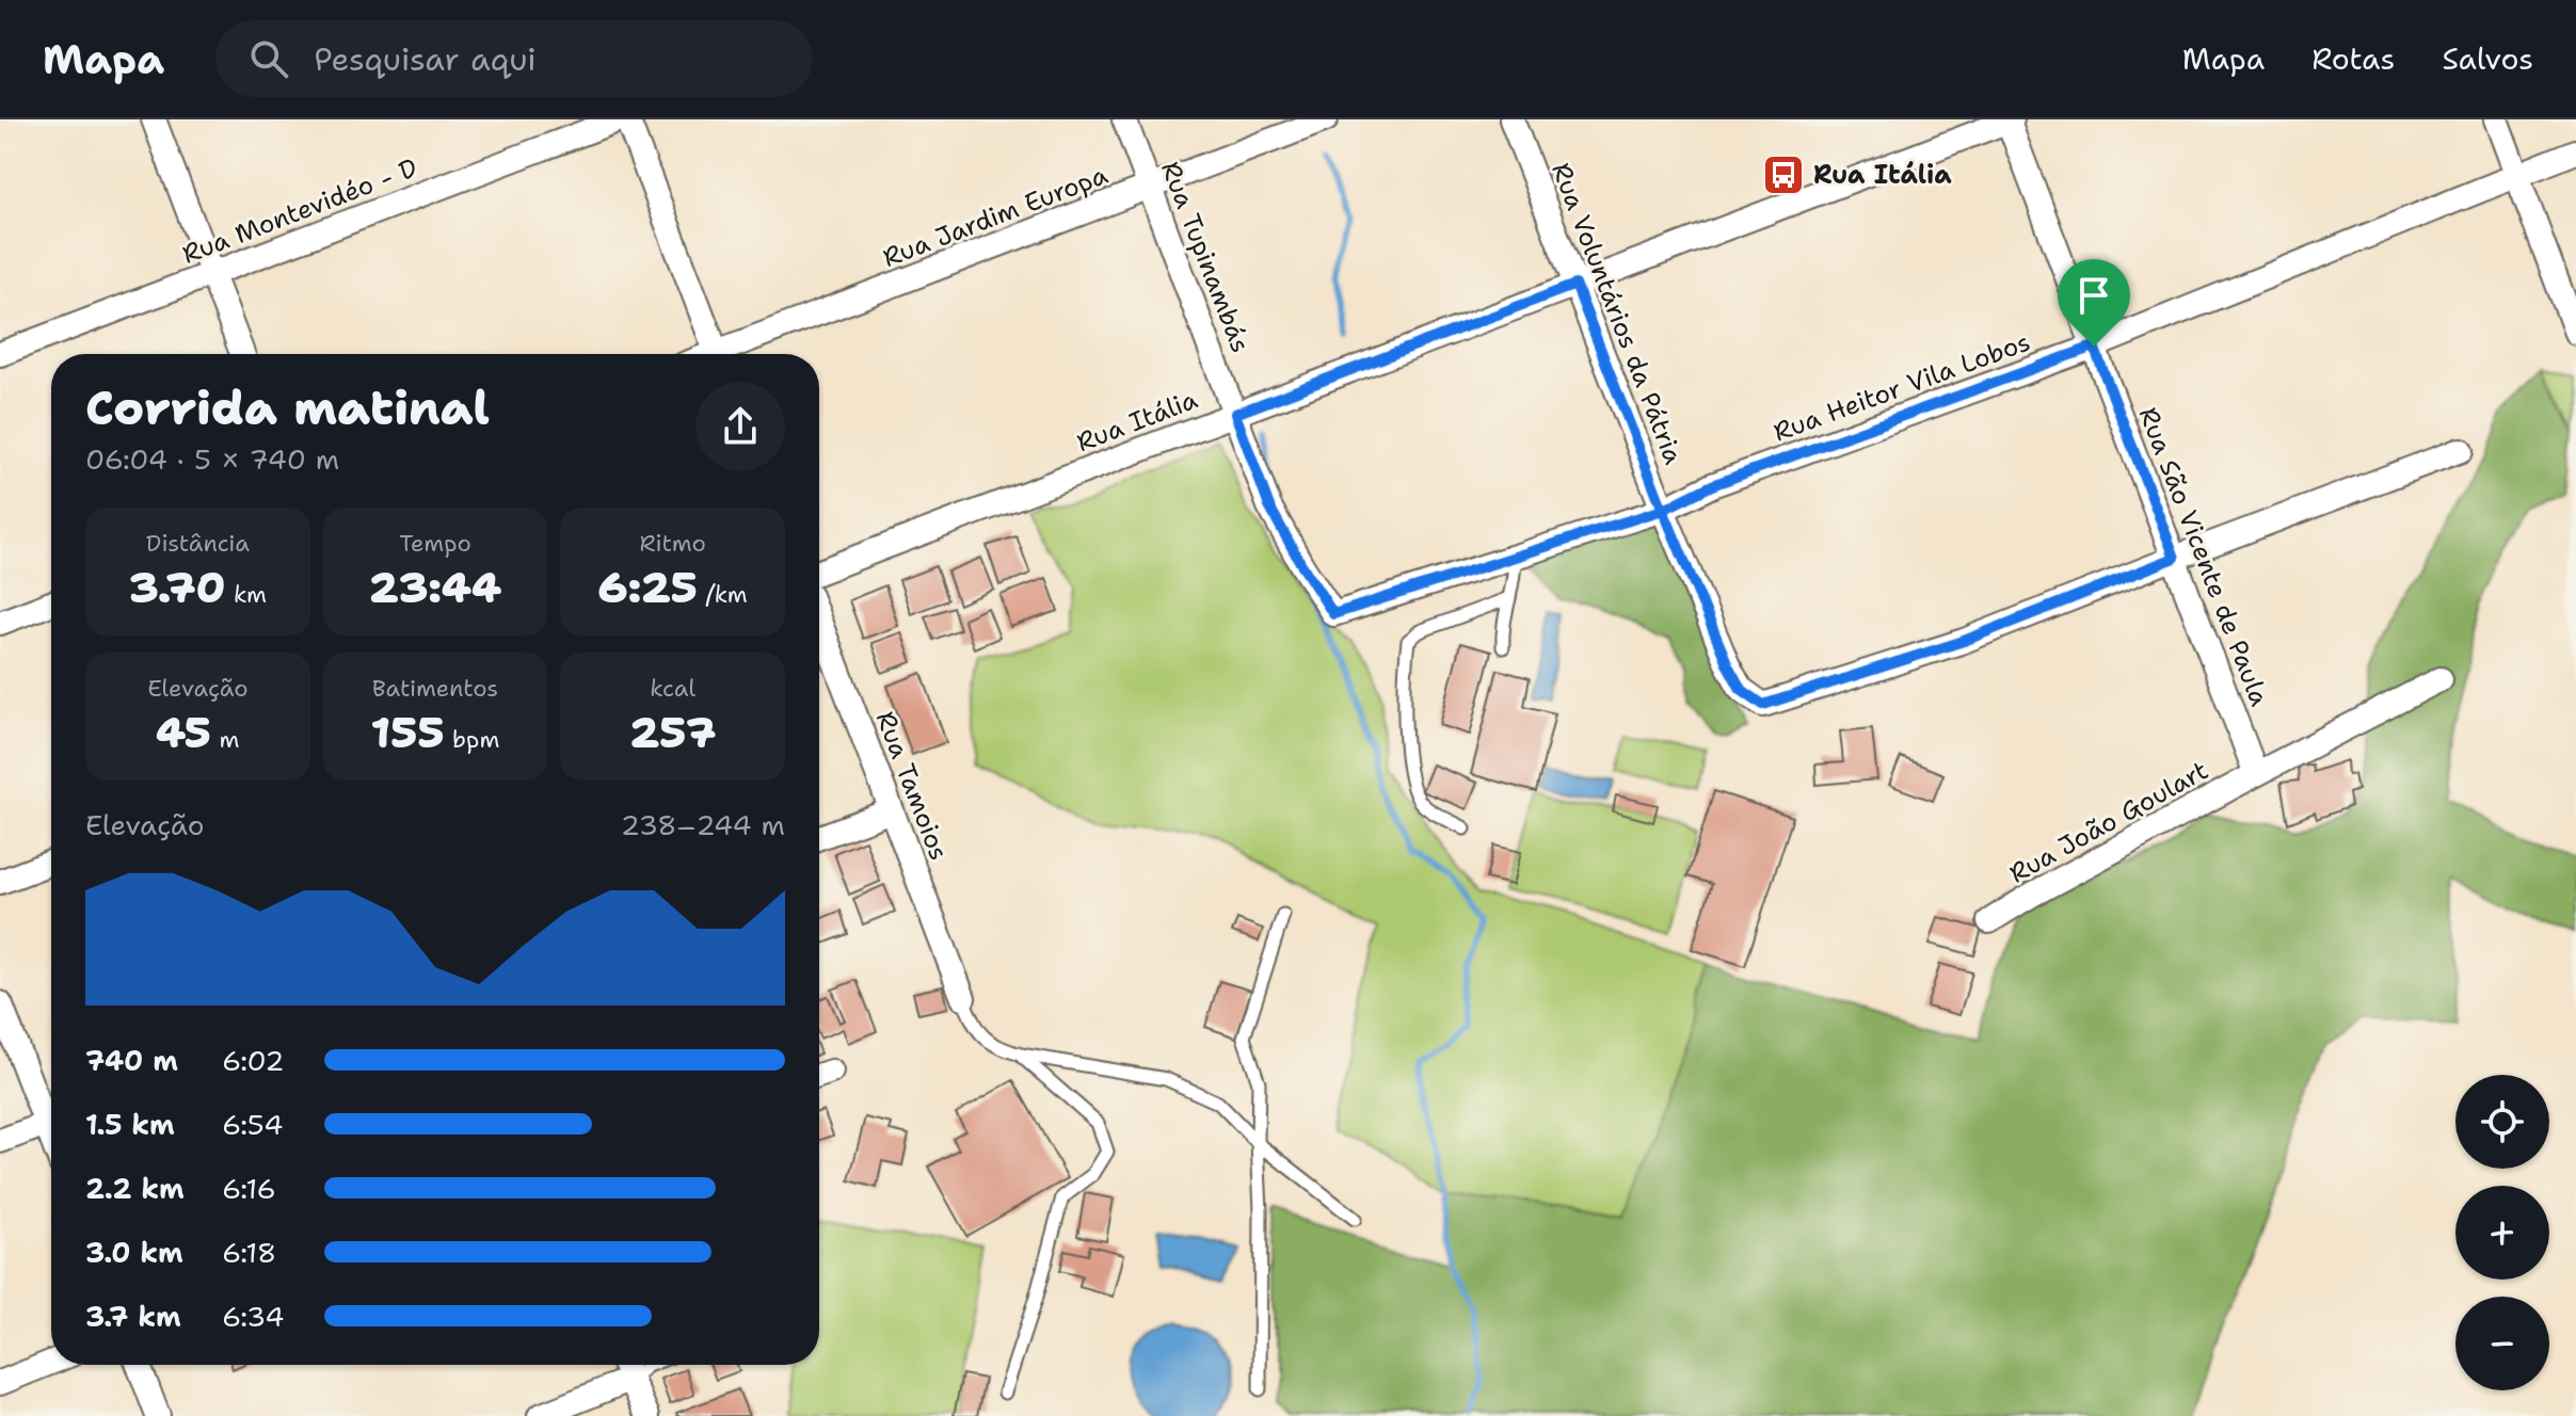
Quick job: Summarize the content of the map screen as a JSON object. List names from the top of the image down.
{
  "streets": {
    "street": [
      "Rua Montevidéo - D",
      "Rua Jardim Europa",
      "Rua Tupinambás",
      "Rua Voluntários da Pátria",
      "Rua Heitor Vila Lobos",
      "Rua Itália",
      "Rua São Vicente de Paula",
      "Rua Tamoios",
      "Rua João Goulart"
    ]
  },
  "crossings": [
    ["Rua Jardim Europa", "Rua Tupinambás"],
    ["Rua Tupinambás", "Rua Heitor Vila Lobos"],
    ["Rua Tupinambás", "Rua Itália"],
    ["Rua Voluntários da Pátria", "Rua Heitor Vila Lobos"],
    ["Rua Voluntários da Pátria", "Rua Itália"],
    ["Rua Voluntários da Pátria", "Rua São Vicente de Paula"],
    ["Rua Heitor Vila Lobos", "Rua São Vicente de Paula"],
    ["Rua Itália", "Rua São Vicente de Paula"],
    ["Rua São Vicente de Paula", "Rua João Goulart"]
  ],
  "places": {
    "bus stop": ["Rua Itália"]
  },
  "page": {
    "header": "Mapa",
    "search": "Pesquisar aqui",
    "nav": ["Mapa", "Rotas", "Salvos"],
    "heading": ["Corrida matinal", "06:04 · 5 × 740 m"],
    "stats": [
      ["Distância", "3.70 km"],
      ["Tempo", "23:44"],
      ["Ritmo", "6:25 /km"],
      ["Elevação", "45 m"],
      ["Batimentos", "155 bpm"],
      ["kcal", "257"]
    ],
    "chart": ["Elevação", "238–244 m"],
    "list": [
      {
        "name": "740 m",
        "note": "6:02"
      },
      {
        "name": "1.5 km",
        "note": "6:54"
      },
      {
        "name": "2.2 km",
        "note": "6:16"
      },
      {
        "name": "3.0 km",
        "note": "6:18"
      },
      {
        "name": "3.7 km",
        "note": "6:34"
      }
    ],
    "map_buttons": ["+", "−"]
  }
}
